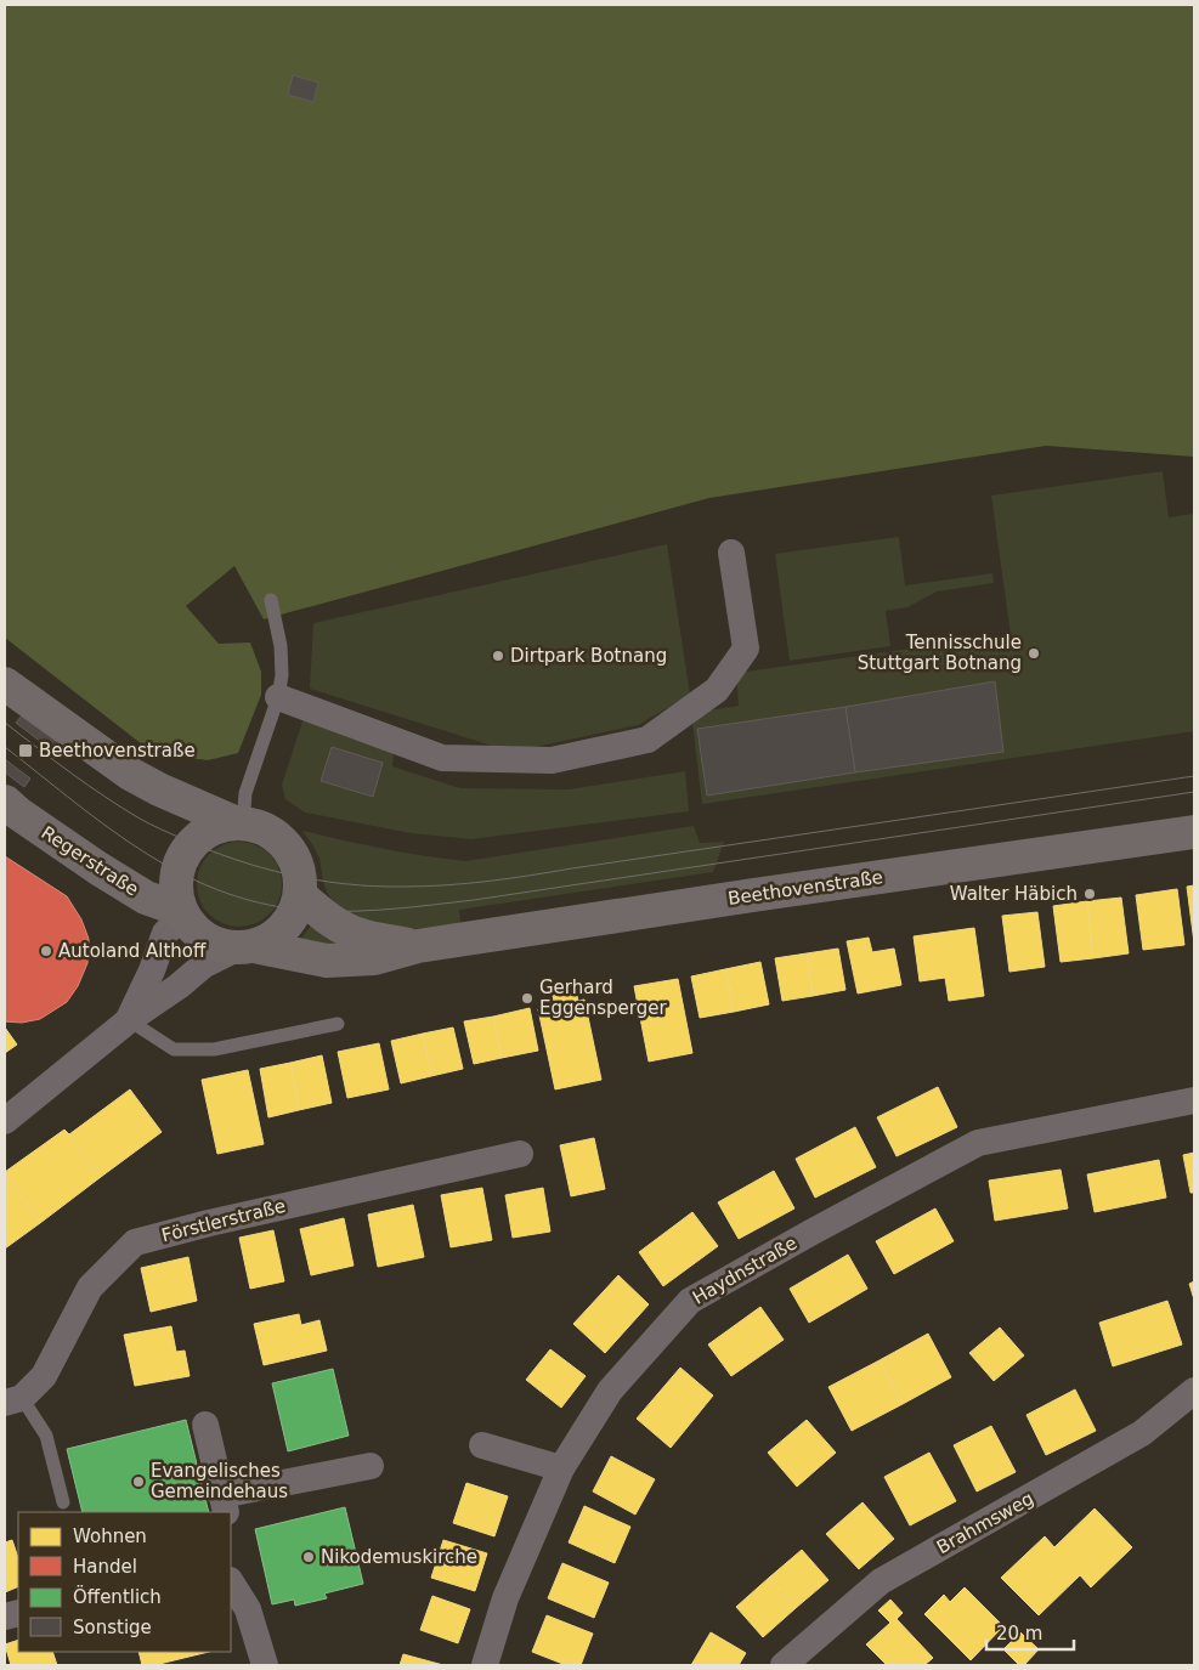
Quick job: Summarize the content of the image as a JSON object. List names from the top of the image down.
{
  "streets": {
    "main road": ["Regerstraße", "Beethovenstraße"],
    "street": ["Förstlerstraße", "Haydnstraße", "Brahmsweg"]
  },
  "crossings": [
    ["Regerstraße", "Beethovenstraße"]
  ],
  "places": {
    "other": [
      "Tennisschule Stuttgart Botnang",
      "Dirtpark Botnang",
      "Walter Häbich",
      "Autoland Althoff",
      "Gerhard Eggensperger",
      "Evangelisches Gemeindehaus",
      "Nikodemuskirche"
    ],
    "transit": ["Beethovenstraße"]
  },
  "legend": [
    "Wohnen",
    "Handel",
    "Öffentlich",
    "Sonstige"
  ],
  "scale_bar": "20 m"
}
